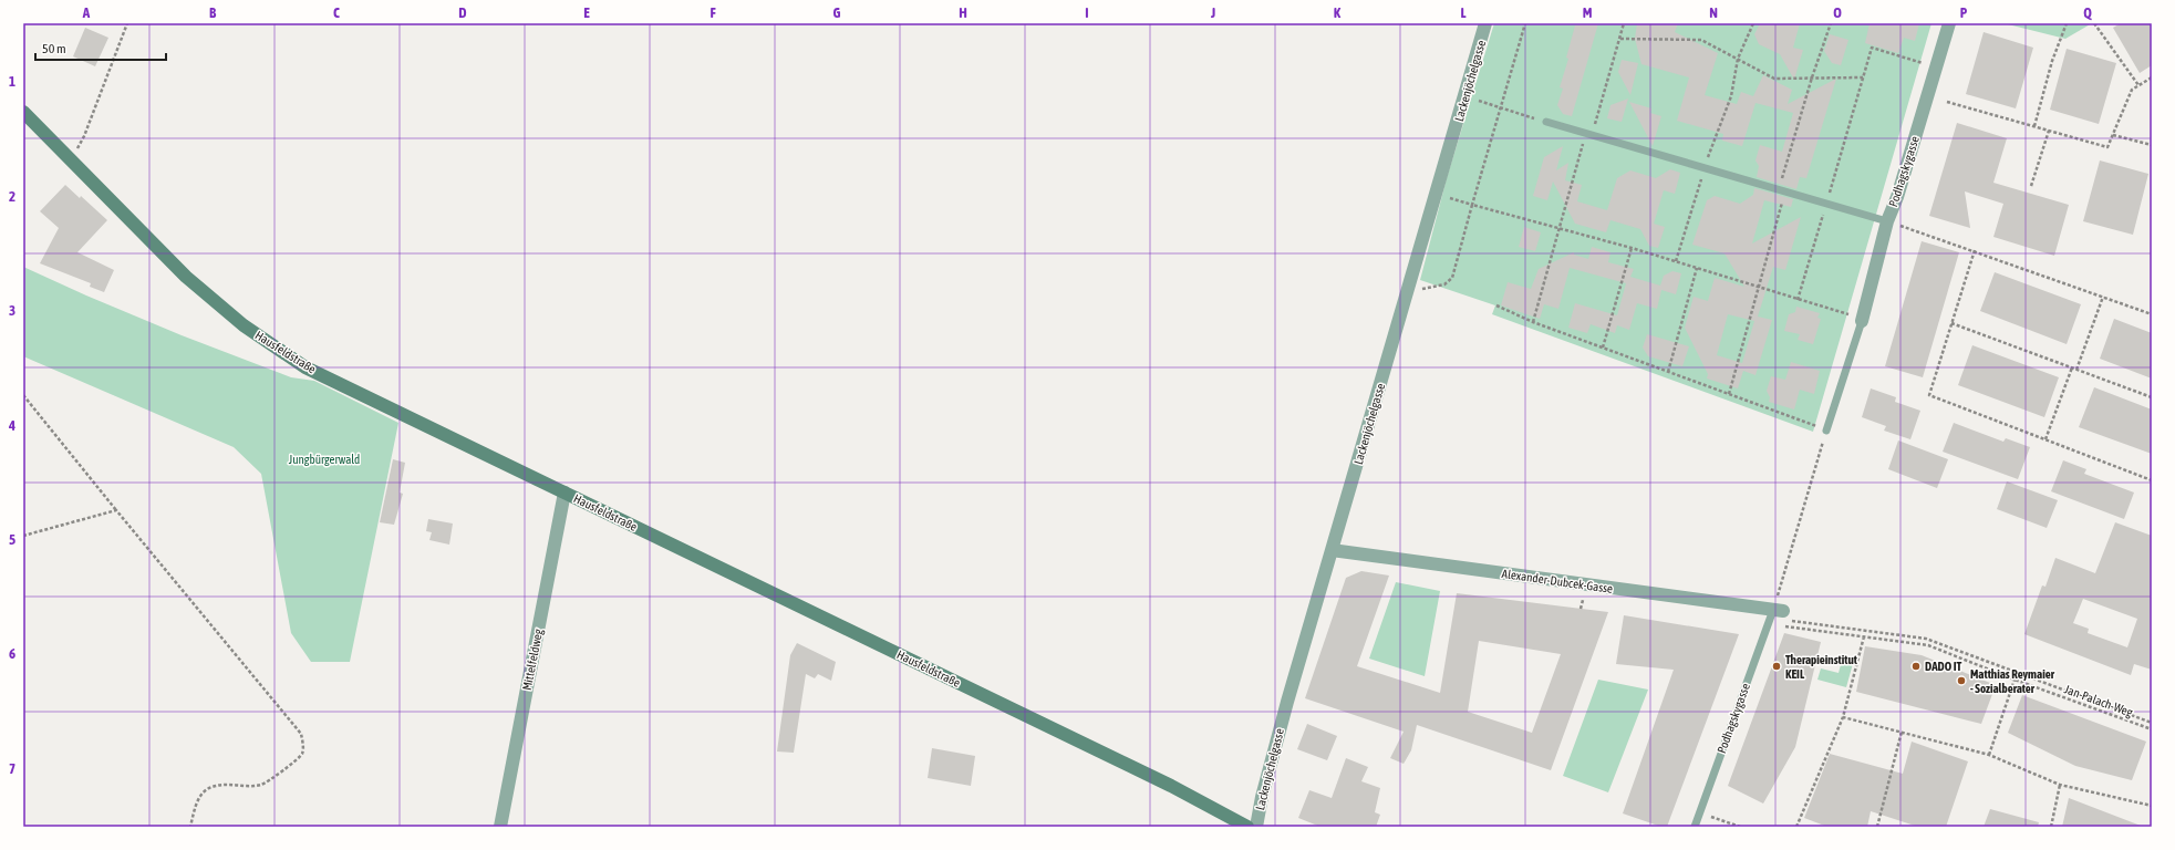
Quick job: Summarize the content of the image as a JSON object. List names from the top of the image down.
{
  "streets": {
    "street": [
      "Lackenjöchelgasse",
      "Podhagskygasse",
      "Hausfeldstraße",
      "Alexander-Dubcek-Gasse",
      "Mittelfeldweg"
    ],
    "path": ["Jan-Palach-Weg"]
  },
  "crossings": [
    ["Lackenjöchelgasse", "Alexander-Dubcek-Gasse"],
    ["Podhagskygasse", "Alexander-Dubcek-Gasse"],
    ["Podhagskygasse", "Jan-Palach-Weg"],
    ["Hausfeldstraße", "Mittelfeldweg"]
  ],
  "parks": ["Jungbürgerwald"],
  "places": ["Therapieinstitut KEIL", "DADO IT", "Matthias Reymaier - Sozialberater"],
  "scale_bar": "50 m",
  "grid": {
    "columns": [
      "A",
      "B",
      "C",
      "D",
      "E",
      "F",
      "G",
      "H",
      "I",
      "J",
      "K",
      "L",
      "M",
      "N",
      "O",
      "P",
      "Q"
    ],
    "rows": [
      "1",
      "2",
      "3",
      "4",
      "5",
      "6",
      "7"
    ]
  }
}
